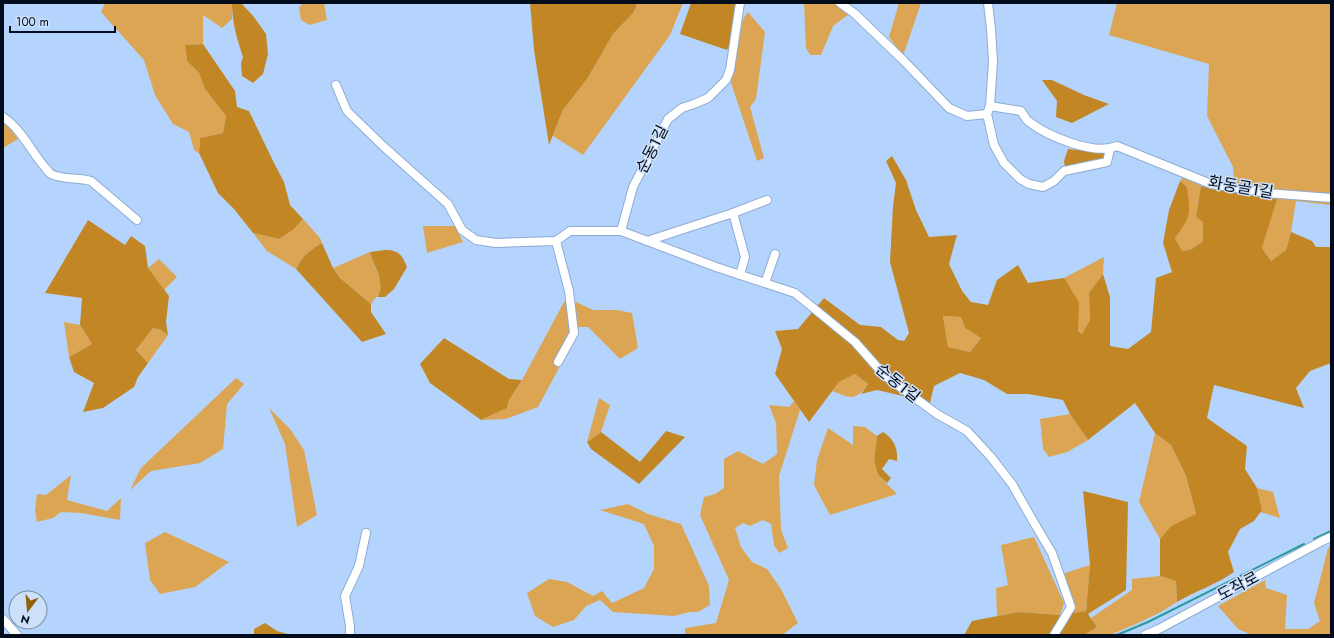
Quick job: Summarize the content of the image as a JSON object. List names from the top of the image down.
{
  "streets": {
    "street": ["순동1길", "화동골1길", "도작로"]
  },
  "scale_bar": "100 m",
  "north": "bottom"
}
